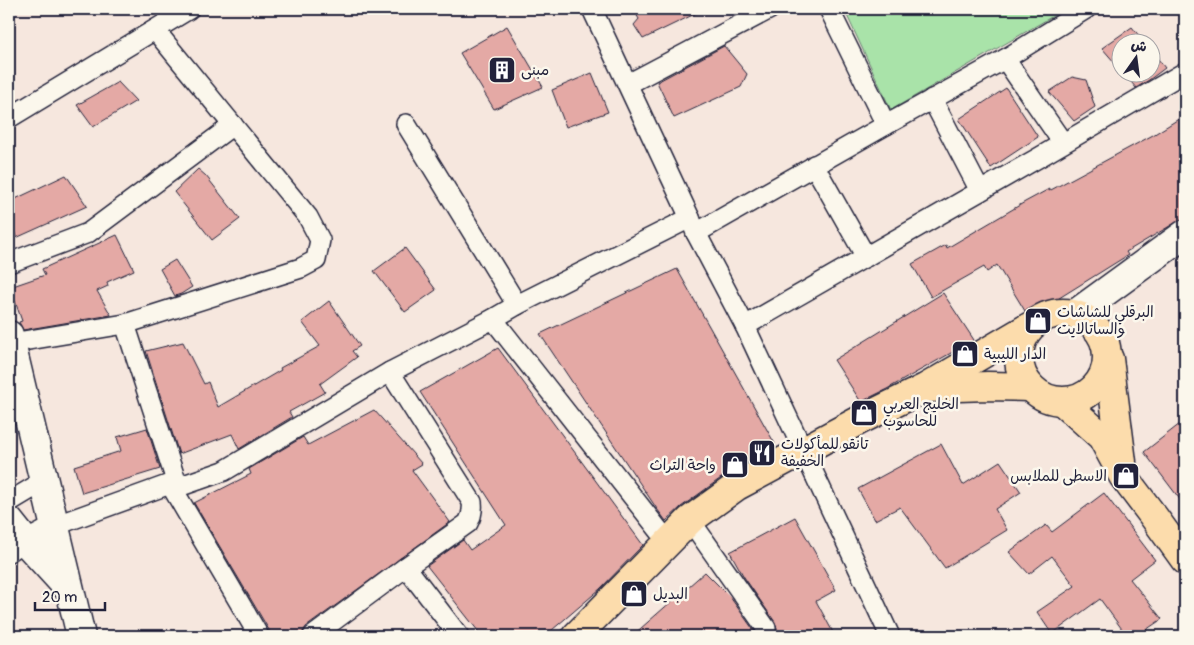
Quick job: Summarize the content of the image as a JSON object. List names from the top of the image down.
{
  "places": {
    "building": ["مبنى"],
    "shop": [
      "البرقلي للشاشات والساتالايت",
      "الدار الليبية",
      "الخليج العربي للحاسوب",
      "واحة التراث",
      "الاسطى للملابس",
      "البديل"
    ],
    "restaurant": ["تانقو للمأكولات الخفيفة"]
  },
  "scale_bar": "20 m",
  "north": "top"
}
